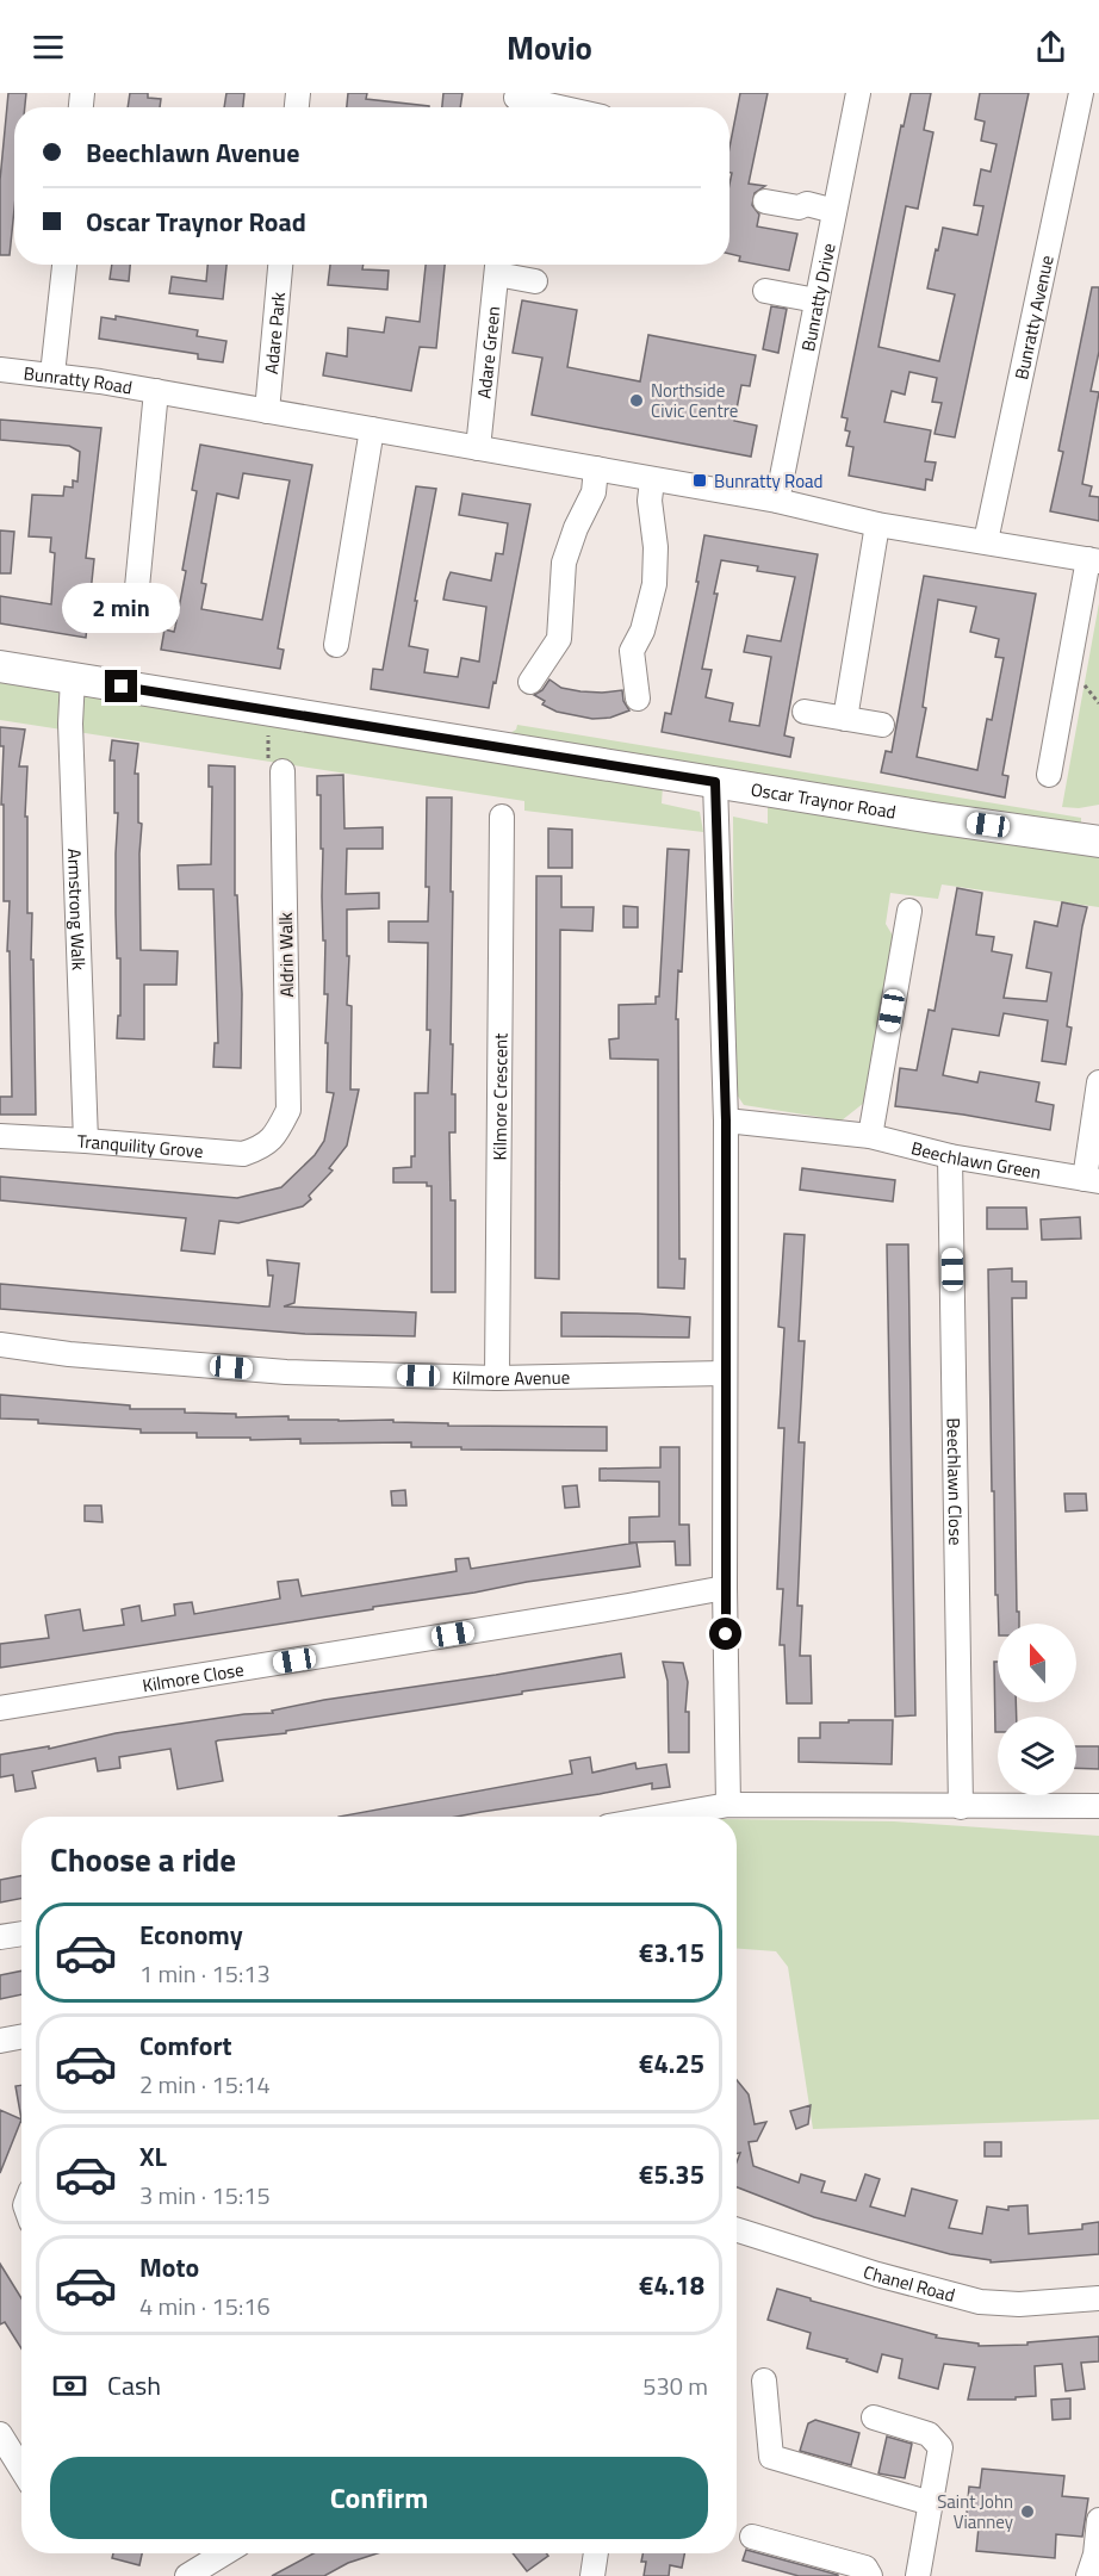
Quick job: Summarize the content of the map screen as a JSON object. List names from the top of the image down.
{
  "streets": {
    "main road": ["Oscar Traynor Road"],
    "street": [
      "Bunratty Drive",
      "Bunratty Avenue",
      "Adare Park",
      "Adare Green",
      "Bunratty Road",
      "Armstrong Walk",
      "Aldrin Walk",
      "Kilmore Crescent",
      "Tranquility Grove",
      "Beechlawn Green",
      "Kilmore Avenue",
      "Beechlawn Close",
      "Kilmore Close",
      "Chanel Road"
    ]
  },
  "crossings": [
    ["Bunratty Drive", "Bunratty Road"],
    ["Bunratty Avenue", "Bunratty Road"],
    ["Adare Park", "Bunratty Road"],
    ["Adare Green", "Bunratty Road"],
    ["Oscar Traynor Road", "Armstrong Walk"],
    ["Armstrong Walk", "Tranquility Grove"],
    ["Aldrin Walk", "Tranquility Grove"],
    ["Kilmore Crescent", "Kilmore Avenue"],
    ["Beechlawn Green", "Beechlawn Close"]
  ],
  "places": {
    "other": ["Northside Civic Centre", "Saint John Vianney"],
    "transit": ["Bunratty Road"]
  },
  "north": "top",
  "page": {
    "header": "Movio",
    "banner": ["Beechlawn Avenue", "Oscar Traynor Road"],
    "bubble": "2 min",
    "heading": "Choose a ride",
    "list": [
      {
        "name": "Economy",
        "note": "1 min · 15:13",
        "value": "€3.15"
      },
      {
        "name": "Comfort",
        "note": "2 min · 15:14",
        "value": "€4.25"
      },
      {
        "name": "XL",
        "note": "3 min · 15:15",
        "value": "€5.35"
      },
      {
        "name": "Moto",
        "note": "4 min · 15:16",
        "value": "€4.18"
      }
    ],
    "pay": ["Cash", "530 m"],
    "buttons": "Confirm"
  }
}
